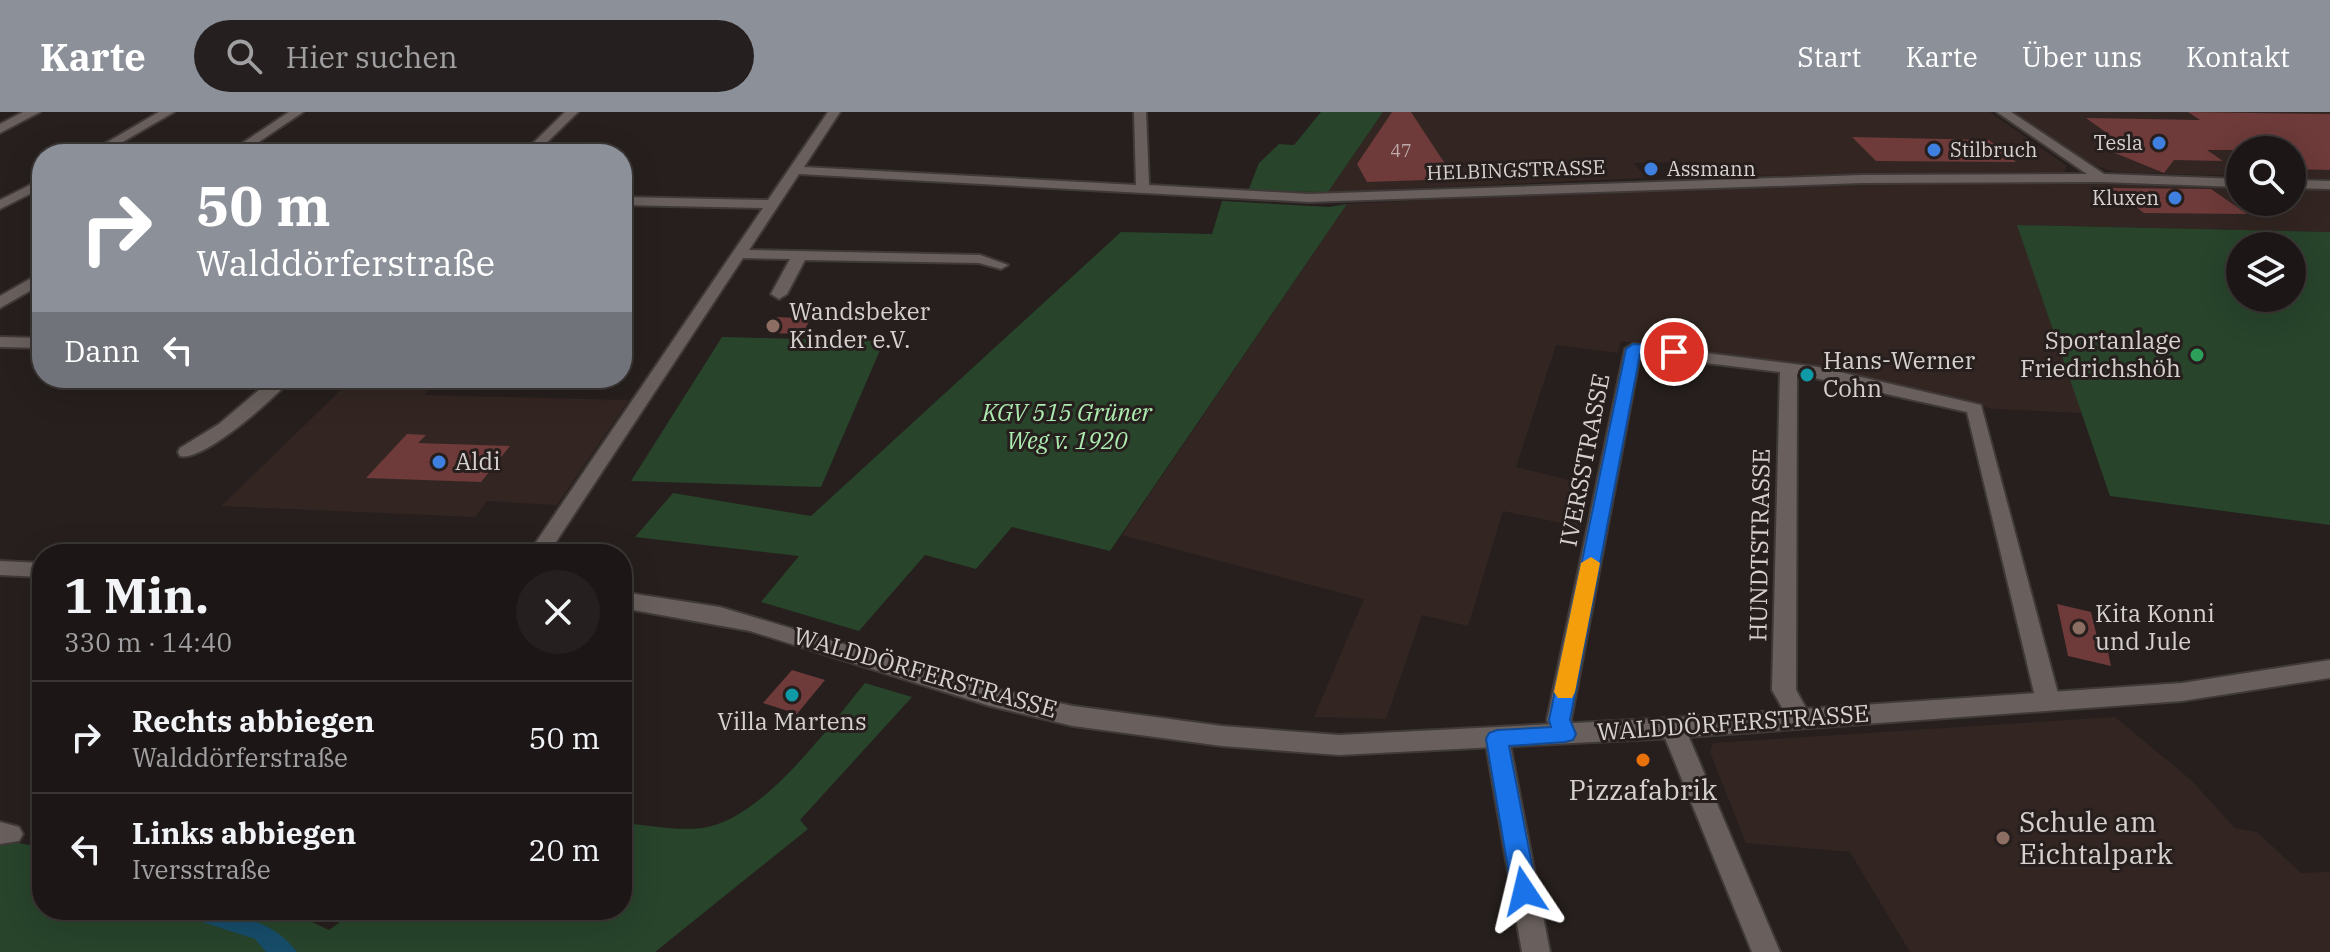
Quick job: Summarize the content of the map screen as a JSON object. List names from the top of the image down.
{
  "streets": {
    "street": [
      "HELBINGSTRASSE",
      "IVERSSTRASSE",
      "HUNDTSTRASSE",
      "WALDDÖRFERSTRASSE"
    ]
  },
  "crossings": [
    ["IVERSSTRASSE", "HUNDTSTRASSE"],
    ["IVERSSTRASSE", "WALDDÖRFERSTRASSE"],
    ["HUNDTSTRASSE", "WALDDÖRFERSTRASSE"]
  ],
  "parks": ["KGV 515 Grüner Weg v. 1920"],
  "places": [
    "Tesla",
    "Stilbruch",
    "Assmann",
    "Kluxen",
    "Wandsbeker Kinder e.V.",
    "Sportanlage Friedrichshöh",
    "Hans-Werner Cohn",
    "Aldi",
    "Kita Konni und Jule",
    "Villa Martens",
    "Pizzafabrik",
    "Schule am Eichtalpark"
  ],
  "house_numbers": ["47"],
  "page": {
    "header": "Karte",
    "search": "Hier suchen",
    "nav": [
      "Start",
      "Karte",
      "Über uns",
      "Kontakt"
    ],
    "turn": ["50 m", "Walddörferstraße"],
    "then": "Dann",
    "heading": ["1 Min.", "330 m · 14:40"],
    "list": [
      {
        "name": "Rechts abbiegen",
        "note": "Walddörferstraße",
        "value": "50 m"
      },
      {
        "name": "Links abbiegen",
        "note": "Iversstraße",
        "value": "20 m"
      }
    ]
  }
}
